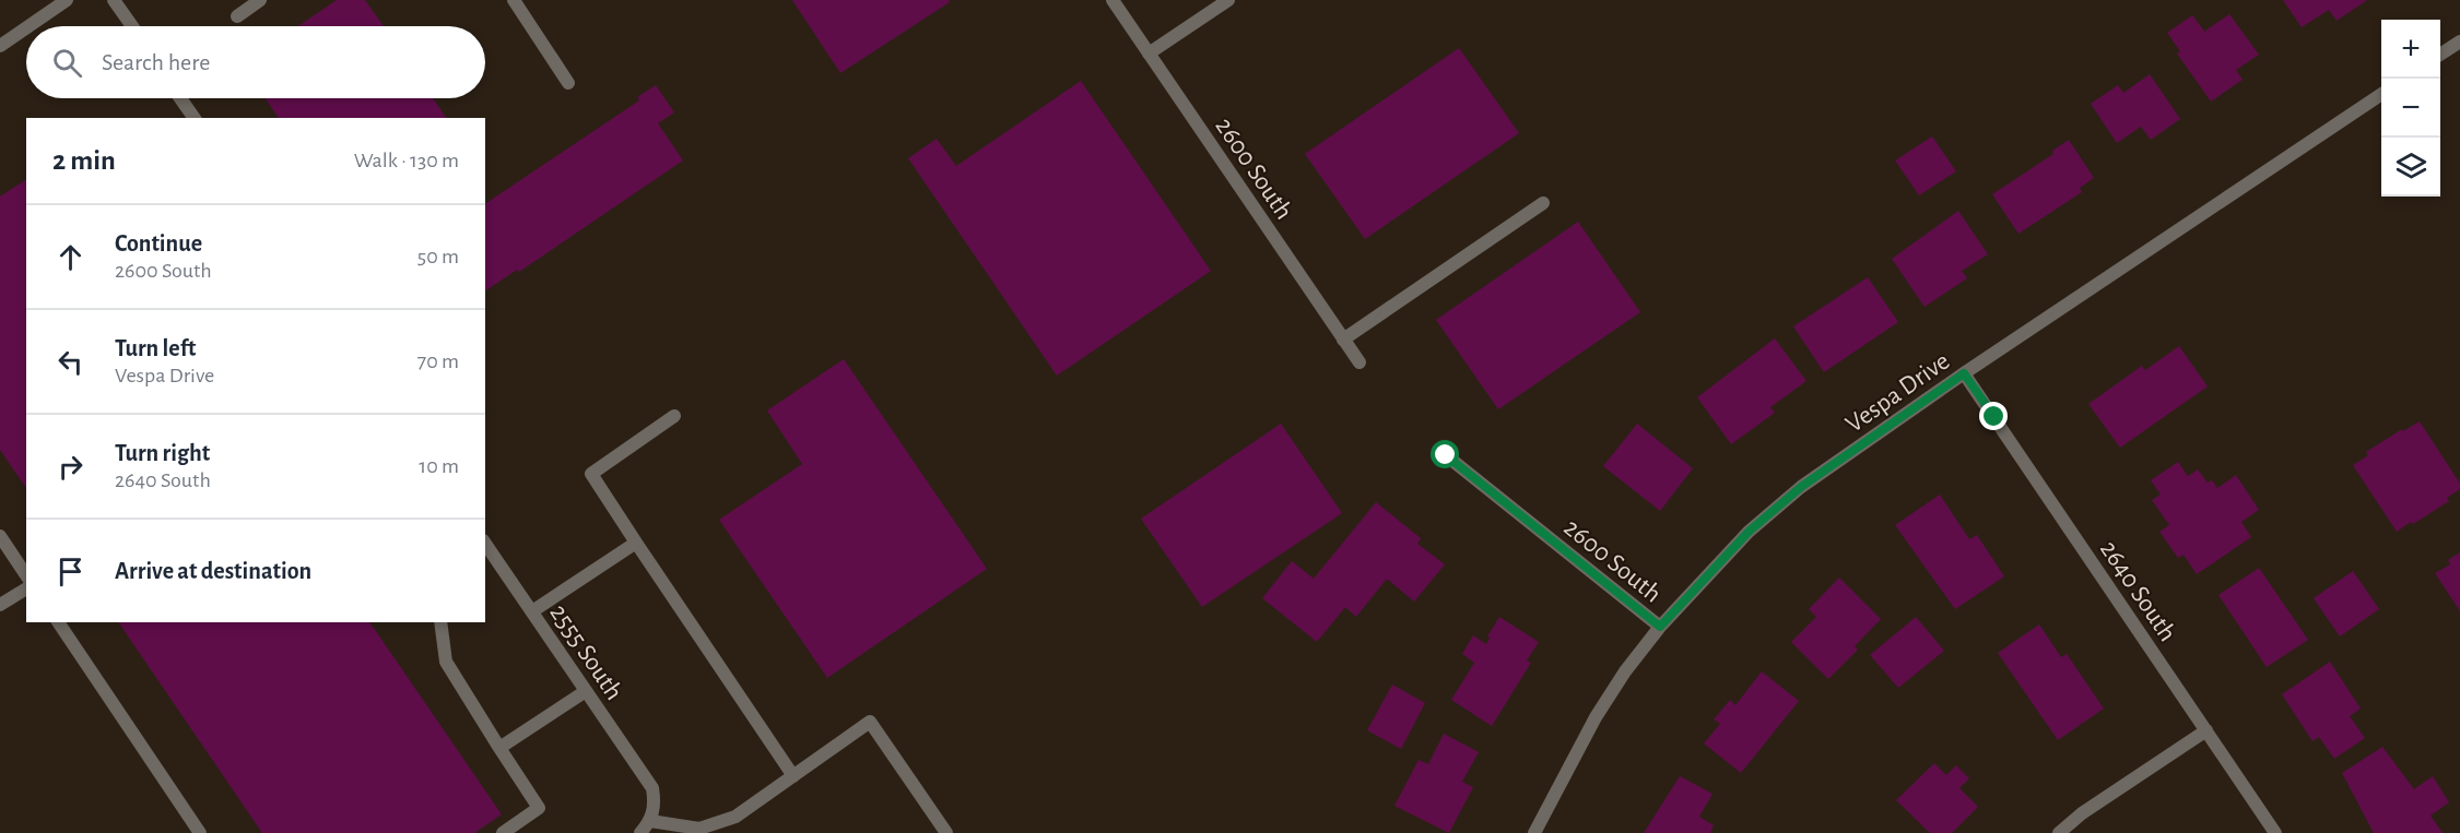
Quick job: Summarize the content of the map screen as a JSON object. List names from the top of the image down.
{
  "streets": {
    "street": [
      "2600 South",
      "Vespa Drive",
      "2640 South",
      "2555 South"
    ]
  },
  "crossings": [
    ["2600 South", "Vespa Drive"],
    ["Vespa Drive", "2640 South"]
  ],
  "page": {
    "map_buttons": ["+", "−"],
    "search": "Search here",
    "heading": ["2 min", "Walk · 130 m"],
    "list": [
      ["Continue", "2600 South", "50 m"],
      ["Turn left", "Vespa Drive", "70 m"],
      ["Turn right", "2640 South", "10 m"],
      "Arrive at destination"
    ]
  }
}
